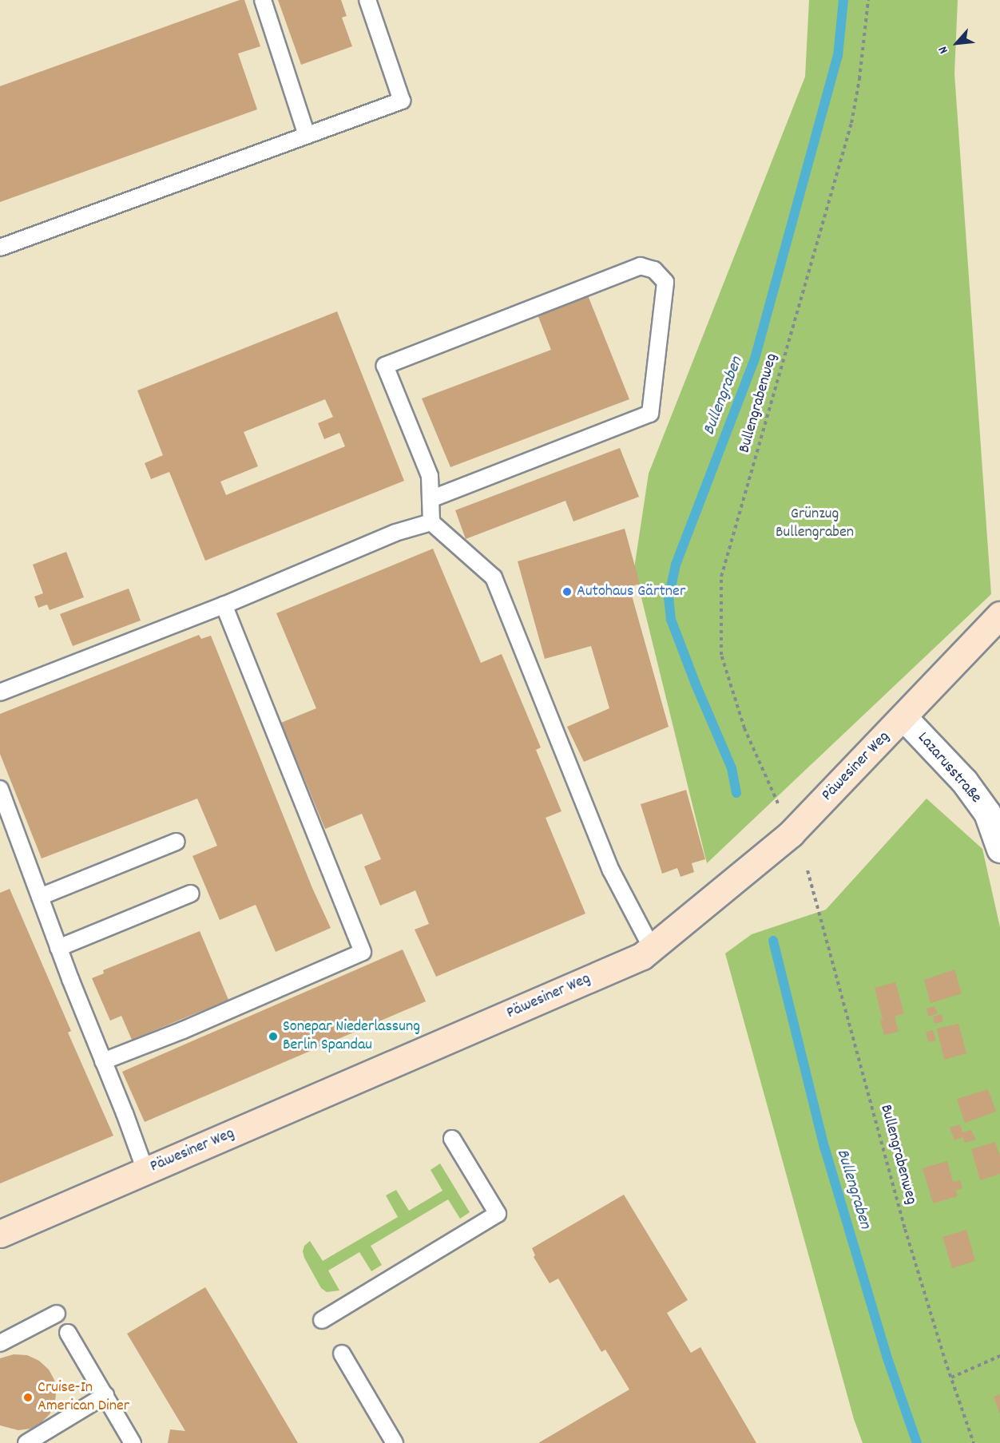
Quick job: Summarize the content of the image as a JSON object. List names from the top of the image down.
{
  "streets": {
    "street": ["Päwesiner Weg", "Lazarusstraße"],
    "path": ["Bullengrabenweg"]
  },
  "crossings": [
    ["Päwesiner Weg", "Lazarusstraße"]
  ],
  "water": ["Bullengraben"],
  "parks": ["Grünzug Bullengraben"],
  "places": ["Autohaus Gärtner", "Sonepar Niederlassung Berlin Spandau", "Cruise-In American Diner"],
  "north": "bottom left"
}
